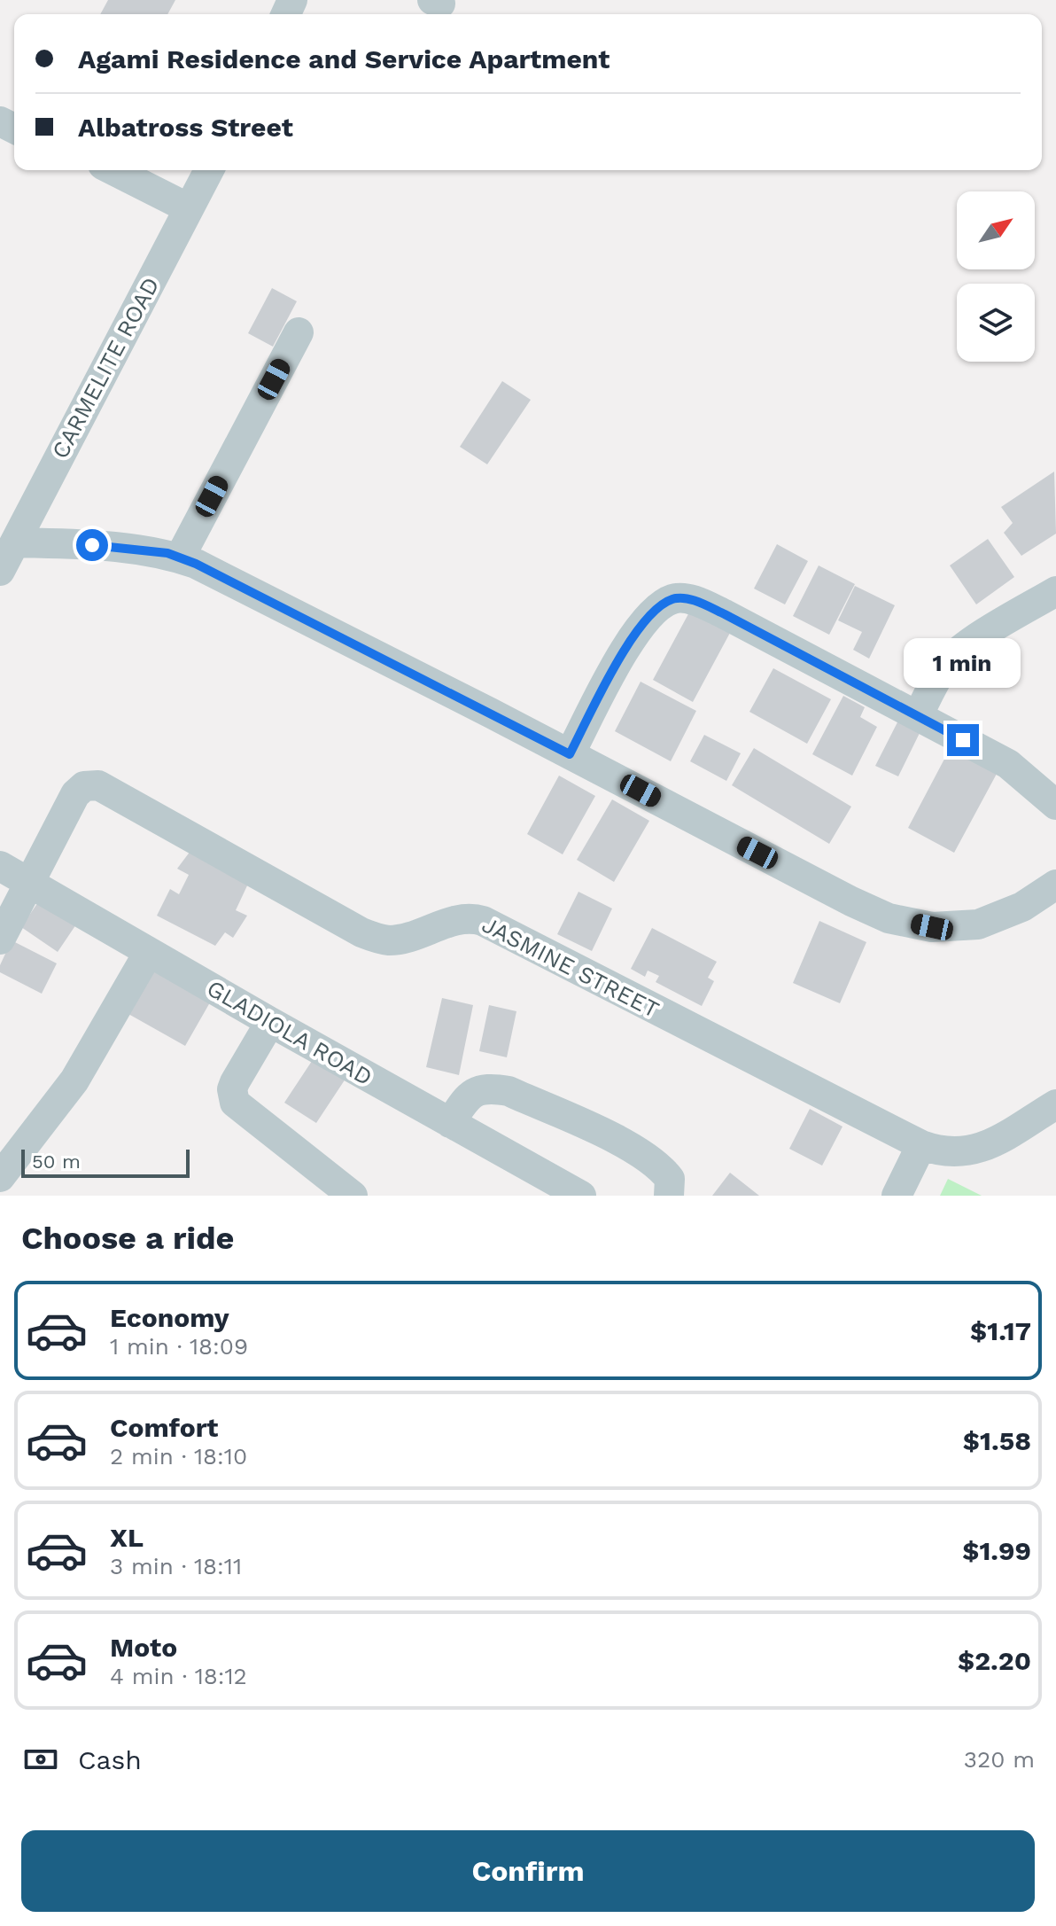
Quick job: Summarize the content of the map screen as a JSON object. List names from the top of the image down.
{
  "streets": {
    "street": ["CARMELITE ROAD", "JASMINE STREET", "GLADIOLA ROAD"]
  },
  "crossings": [
    ["JASMINE STREET", "GLADIOLA ROAD"]
  ],
  "scale_bar": "50 m",
  "north": "top right",
  "page": {
    "banner": ["Agami Residence and Service Apartment", "Albatross Street"],
    "bubble": "1 min",
    "scale": "50 m",
    "heading": "Choose a ride",
    "list": [
      {
        "name": "Economy",
        "note": "1 min · 18:09",
        "value": "$1.17"
      },
      {
        "name": "Comfort",
        "note": "2 min · 18:10",
        "value": "$1.58"
      },
      {
        "name": "XL",
        "note": "3 min · 18:11",
        "value": "$1.99"
      },
      {
        "name": "Moto",
        "note": "4 min · 18:12",
        "value": "$2.20"
      }
    ],
    "pay": ["Cash", "320 m"],
    "buttons": "Confirm"
  }
}
